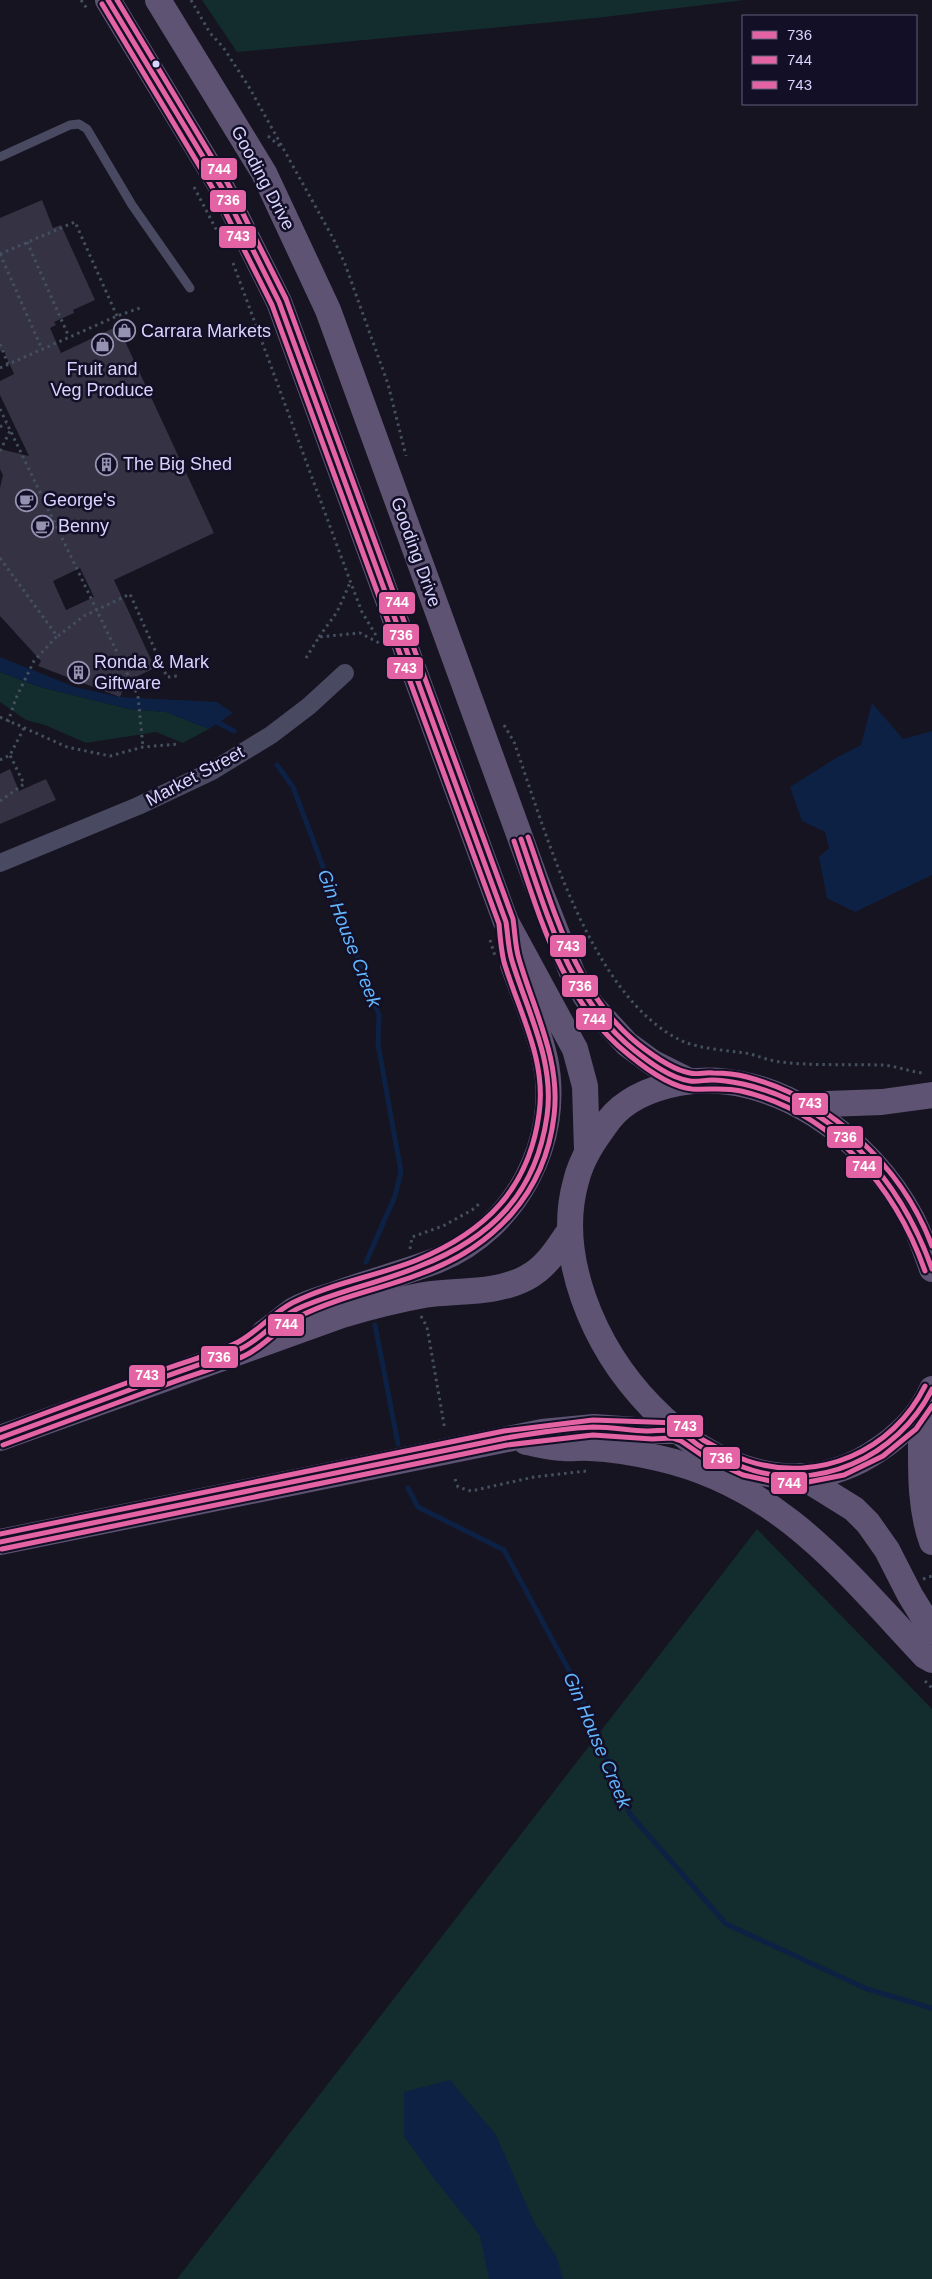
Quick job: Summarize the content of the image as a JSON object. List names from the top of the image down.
{
  "streets": {
    "main road": ["Gooding Drive"],
    "street": ["Market Street"]
  },
  "water": ["Gin House Creek"],
  "places": {
    "shop": ["Carrara Markets", "Fruit and Veg Produce"],
    "building": ["The Big Shed", "Ronda & Mark Giftware"],
    "cafe": ["George's", "Benny"]
  },
  "lines": ["transit line 736", "transit line 744", "transit line 743"],
  "legend": ["736", "744", "743"]
}
